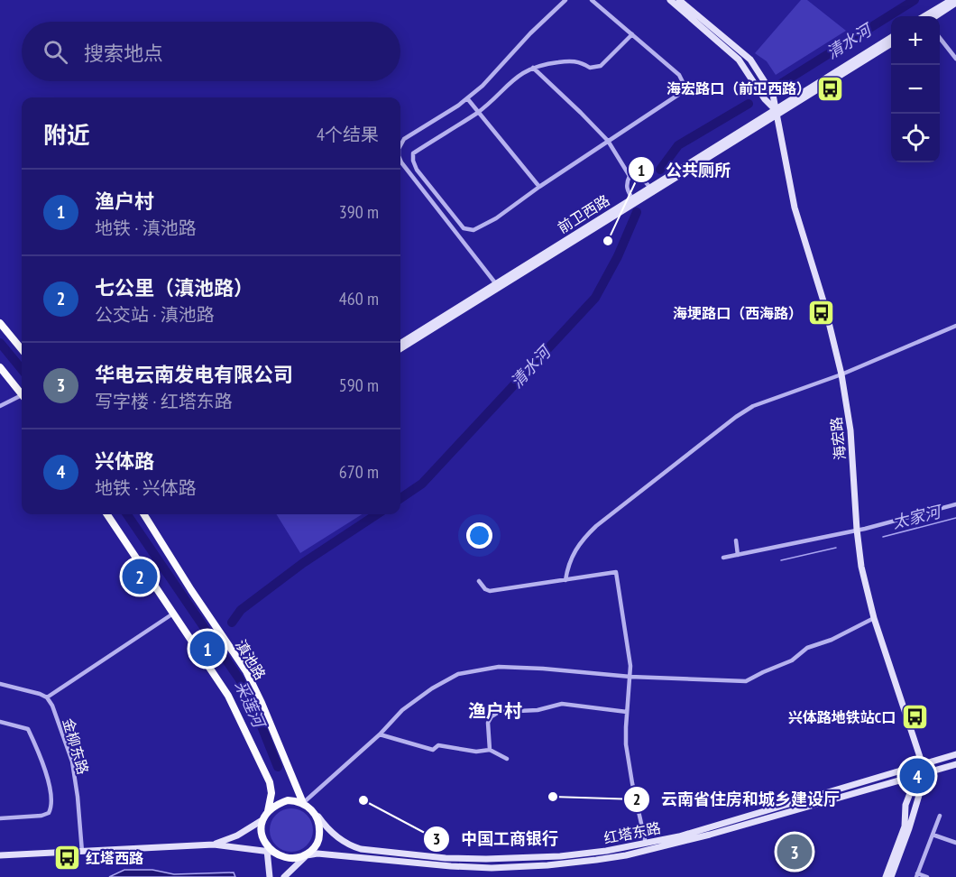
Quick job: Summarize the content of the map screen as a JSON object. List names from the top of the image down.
{
  "streets": {
    "main road": [
      "前卫西路",
      "海宏路",
      "滇池路",
      "红塔东路"
    ],
    "street": ["金柳东路"]
  },
  "crossings": [
    ["前卫西路", "海宏路"],
    ["海宏路", "红塔东路"],
    ["滇池路", "红塔东路"]
  ],
  "districts": ["渔户村"],
  "water": ["清水河", "太家河", "采莲河"],
  "places": {
    "bus stop": [
      "海宏路口（前卫西路）",
      "海埂路口（西海路）",
      "兴体路地铁站C口",
      "红塔西路"
    ],
    "other": ["公共厕所", "云南省住房和城乡建设厅", "中国工商银行"]
  },
  "page": {
    "map_buttons": ["+", "−"],
    "search": "搜索地点",
    "heading": ["附近", "4个结果"],
    "list": [
      {
        "mark": "1",
        "name": "渔户村",
        "note": "地铁 · 滇池路",
        "value": "390 m"
      },
      {
        "mark": "2",
        "name": "七公里（滇池路）",
        "note": "公交站 · 滇池路",
        "value": "460 m"
      },
      {
        "mark": "3",
        "name": "华电云南发电有限公司",
        "note": "写字楼 · 红塔东路",
        "value": "590 m"
      },
      {
        "mark": "4",
        "name": "兴体路",
        "note": "地铁 · 兴体路",
        "value": "670 m"
      }
    ],
    "pins": [
      "2",
      "1",
      "4",
      "3"
    ]
  }
}
